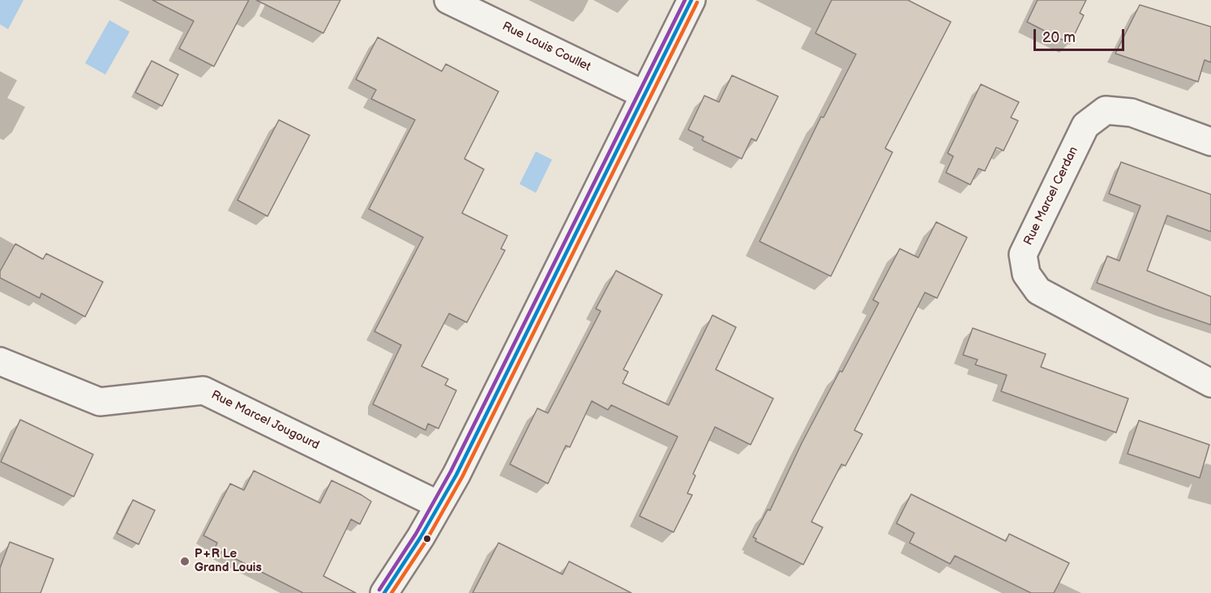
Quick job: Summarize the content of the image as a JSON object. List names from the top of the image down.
{
  "streets": {
    "street": ["Rue Louis Coullet", "Rue Marcel Cerdan", "Rue Marcel Jougourd"]
  },
  "places": ["P+R Le Grand Louis"],
  "scale_bar": "20 m"
}
